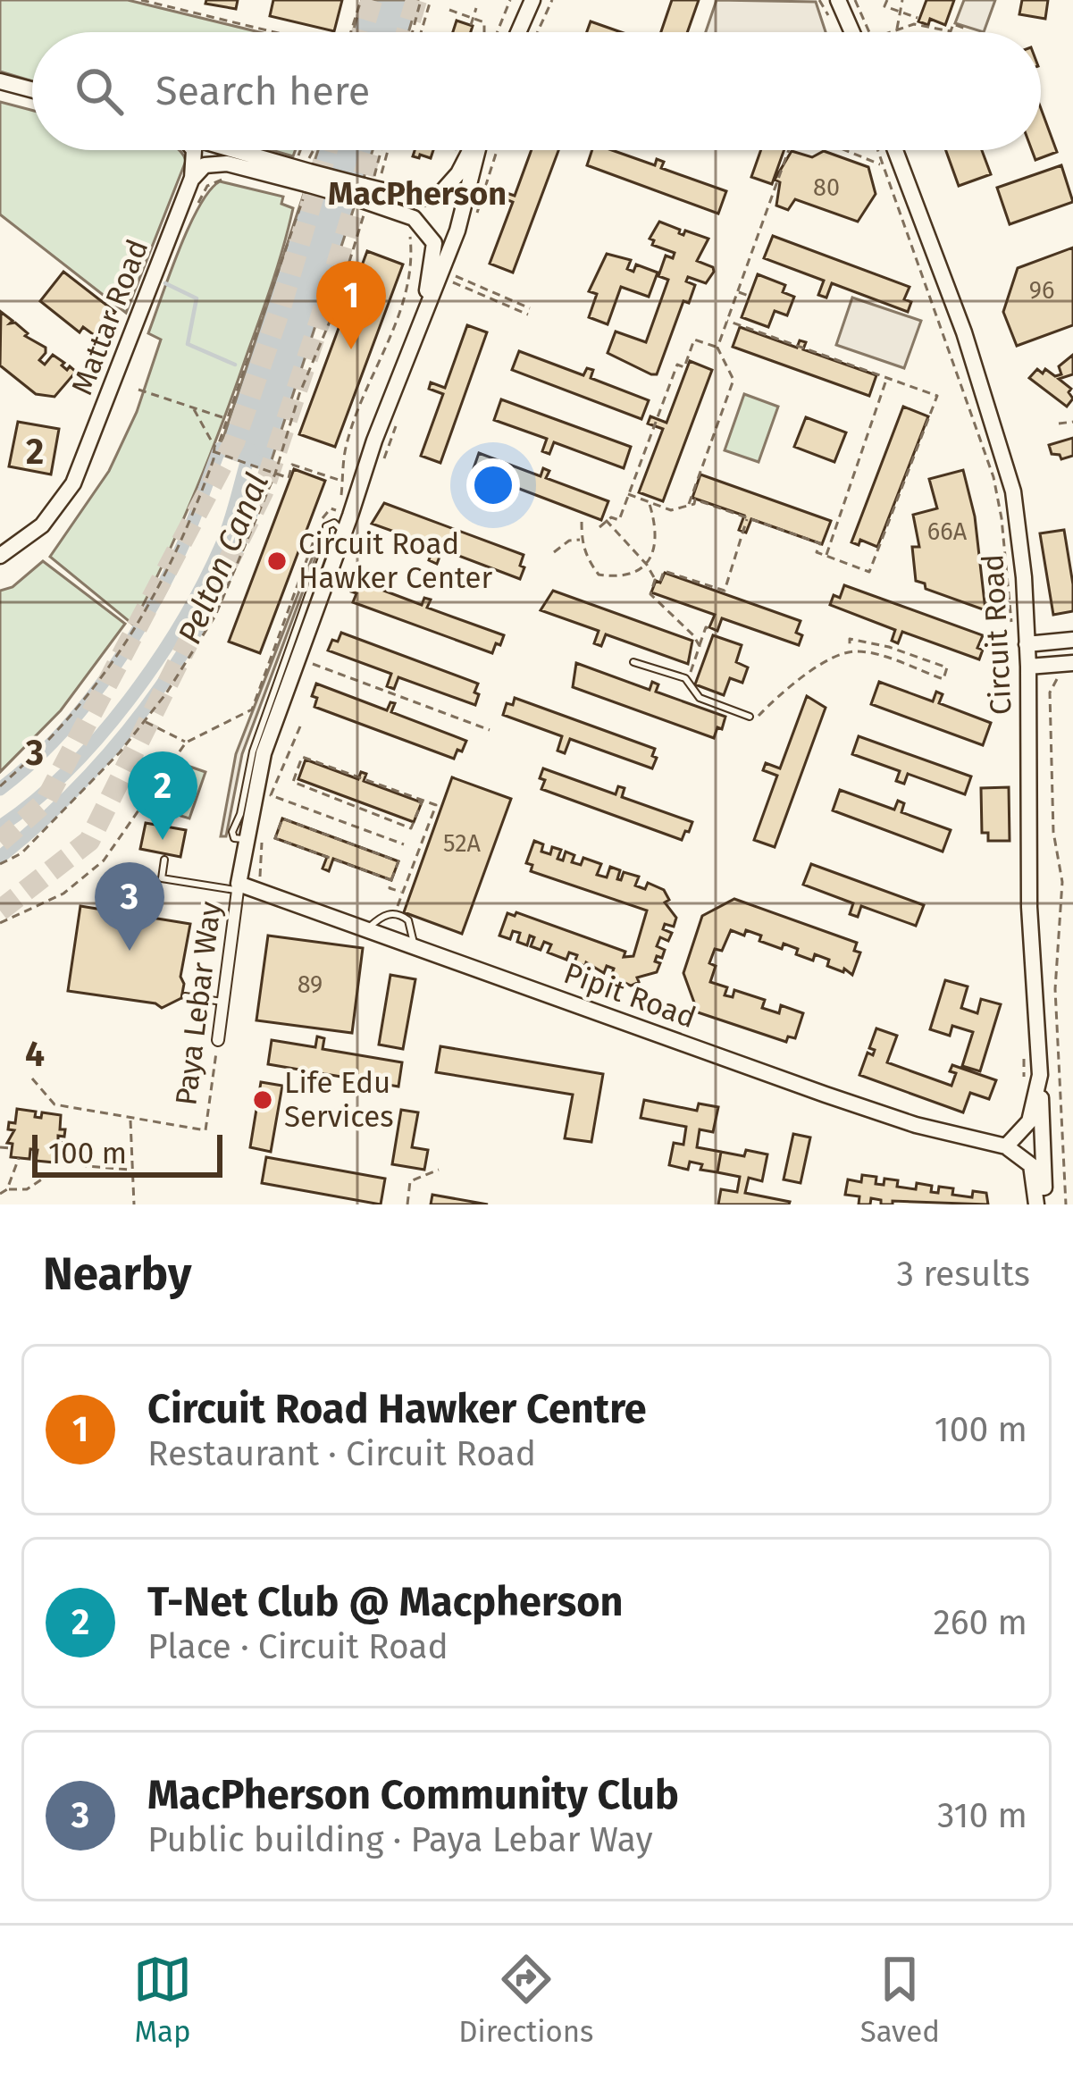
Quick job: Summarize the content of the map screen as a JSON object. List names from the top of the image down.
{
  "streets": {
    "street": [
      "Mattar Road",
      "Circuit Road",
      "Pipit Road",
      "Paya Lebar Way"
    ]
  },
  "crossings": [
    ["Circuit Road", "Pipit Road"],
    ["Pipit Road", "Paya Lebar Way"]
  ],
  "districts": ["MacPherson"],
  "water": ["Pelton Canal"],
  "places": ["Circuit Road Hawker Center", "Life Edu Services"],
  "house_numbers": [
    "80",
    "96",
    "66A",
    "52A",
    "89"
  ],
  "scale_bar": "100 m",
  "page": {
    "search": "Search here",
    "pins": ["1", "2", "3"],
    "scale": "100 m",
    "heading": ["Nearby", "3 results"],
    "list": [
      {
        "mark": "1",
        "name": "Circuit Road Hawker Centre",
        "note": "Restaurant · Circuit Road",
        "value": "100 m"
      },
      {
        "mark": "2",
        "name": "T-Net Club @ Macpherson",
        "note": "Place · Circuit Road",
        "value": "260 m"
      },
      {
        "mark": "3",
        "name": "MacPherson Community Club",
        "note": "Public building · Paya Lebar Way",
        "value": "310 m"
      }
    ],
    "nav": ["Map", "Directions", "Saved"]
  },
  "grid": {
    "rows": ["2", "3", "4"]
  }
}
